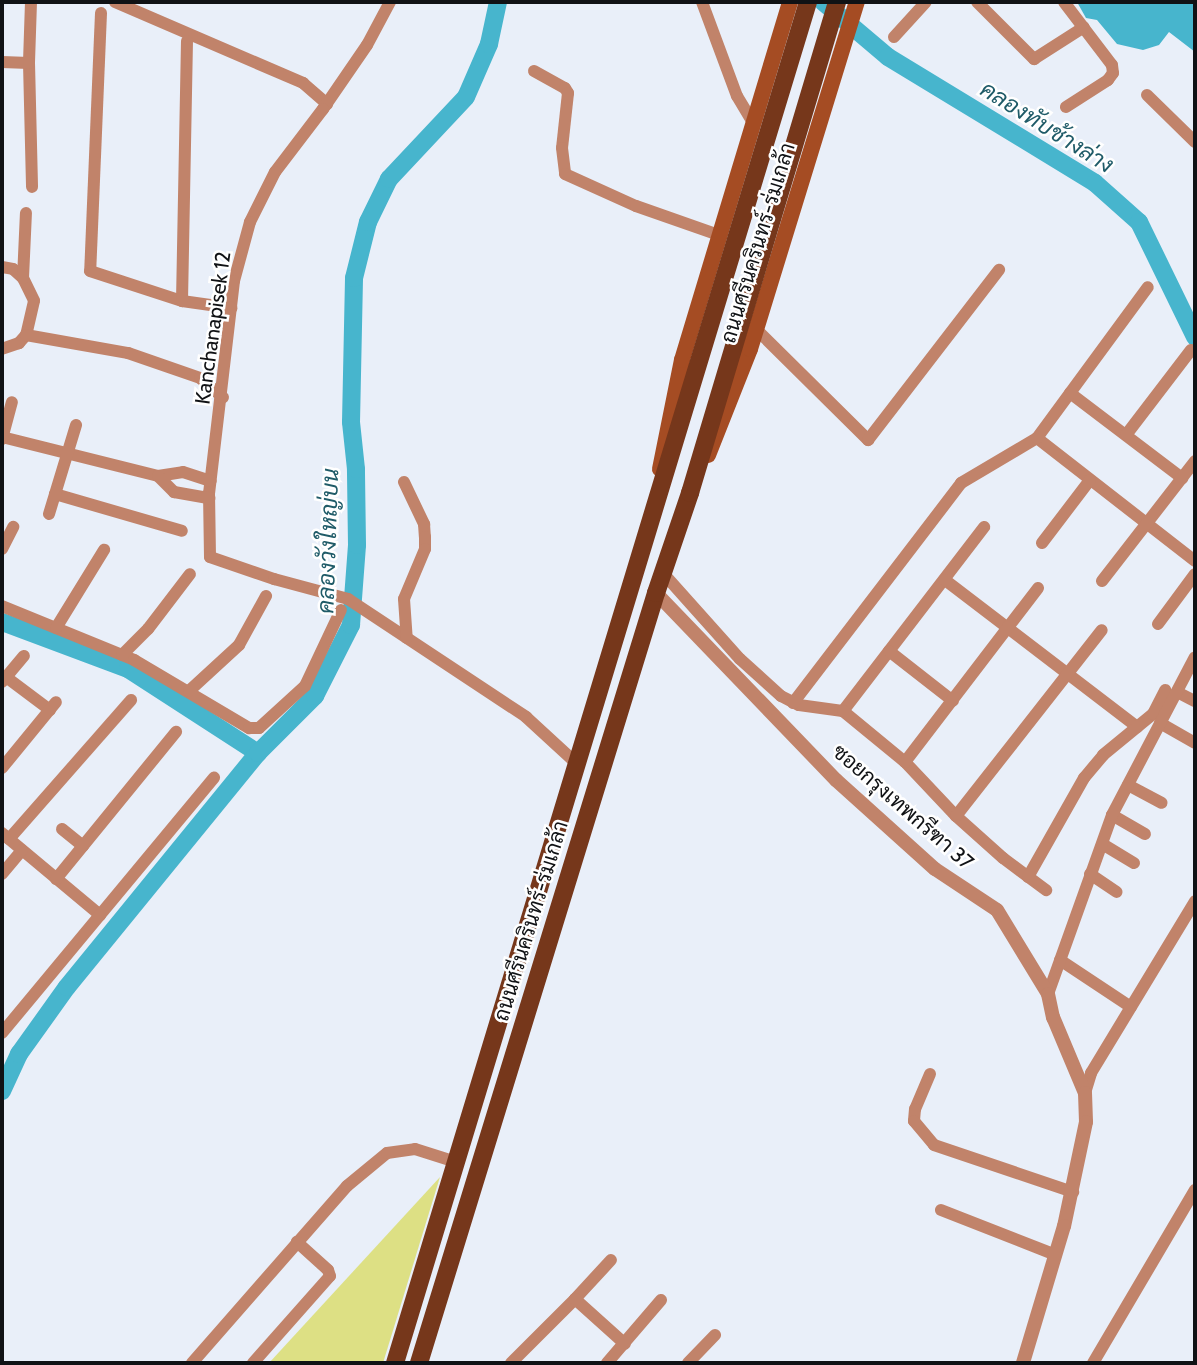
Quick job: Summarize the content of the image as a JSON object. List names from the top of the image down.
{
  "streets": {
    "main road": ["ถนนศรีนครินทร์-ร่มเกล้า"],
    "street": ["Kanchanapisek 12", "ซอยกรุงเทพกรีฑา 37"]
  },
  "crossings": [
    ["ถนนศรีนครินทร์-ร่มเกล้า", "ซอยกรุงเทพกรีฑา 37"]
  ],
  "water": ["คลองทับช้างล่าง", "คลองวังใหญ่บน"]
}
